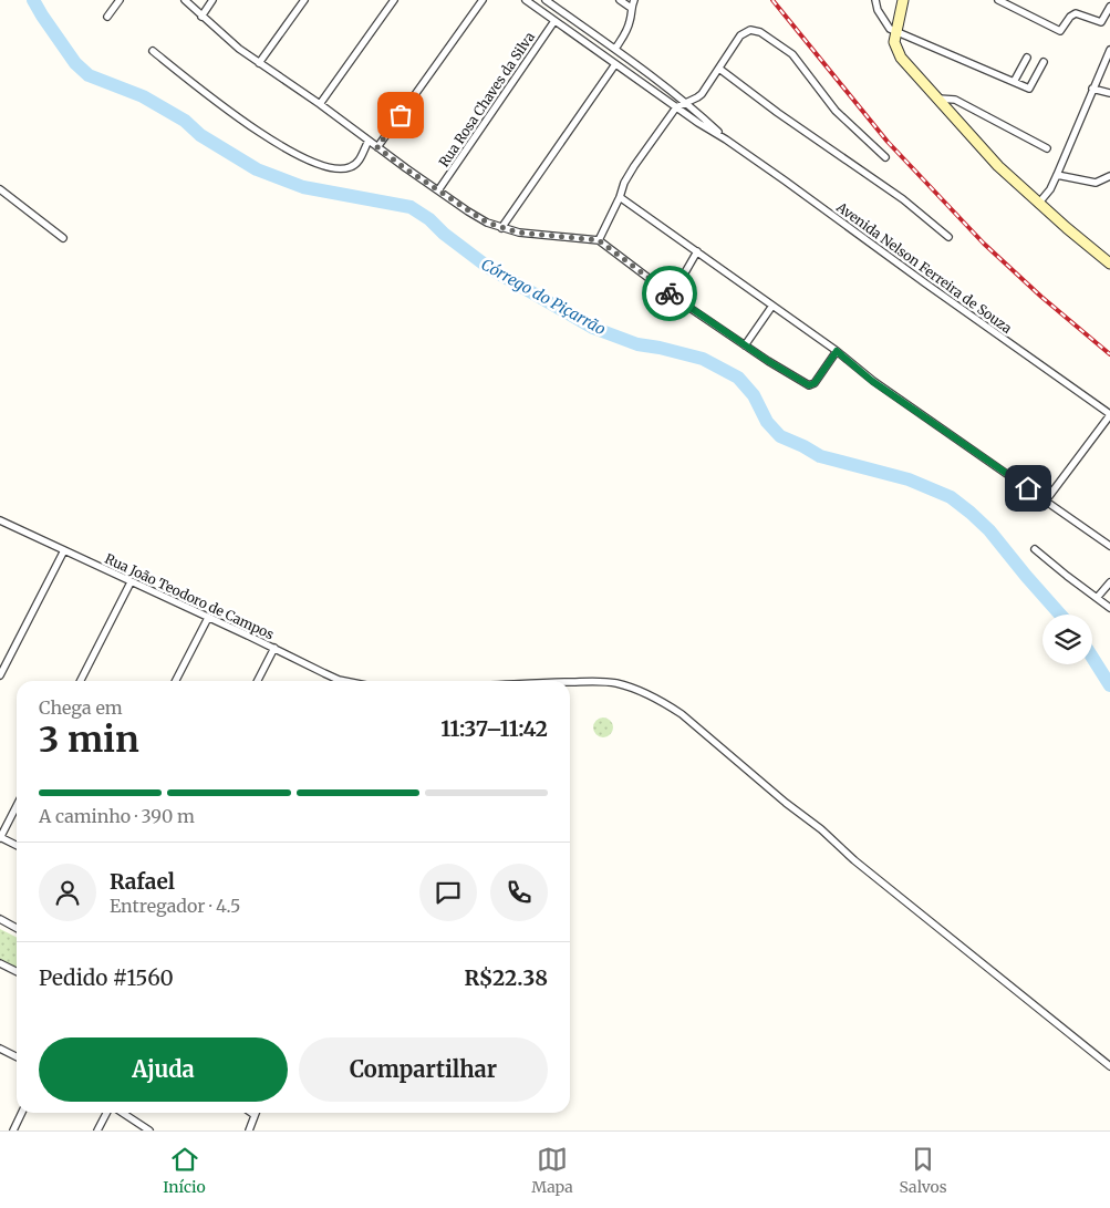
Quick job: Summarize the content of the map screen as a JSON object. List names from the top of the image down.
{
  "streets": {
    "street": ["Rua Rosa Chaves da Silva", "Avenida Nelson Ferreira de Souza", "Rua João Teodoro de Campos"]
  },
  "crossings": [
    ["Rua Rosa Chaves da Silva", "Avenida Nelson Ferreira de Souza"]
  ],
  "water": ["Córrego do Piçarrão"],
  "page": {
    "heading": ["3 min", "Chega em", "11:37–11:42"],
    "panel": [
      "Rafael",
      "Entregador · 4.5",
      "Pedido #1560",
      "R$22.38"
    ],
    "bar": "A caminho · 390 m",
    "buttons": ["Ajuda", "Compartilhar"],
    "tabs": ["Início", "Mapa", "Salvos"]
  }
}
